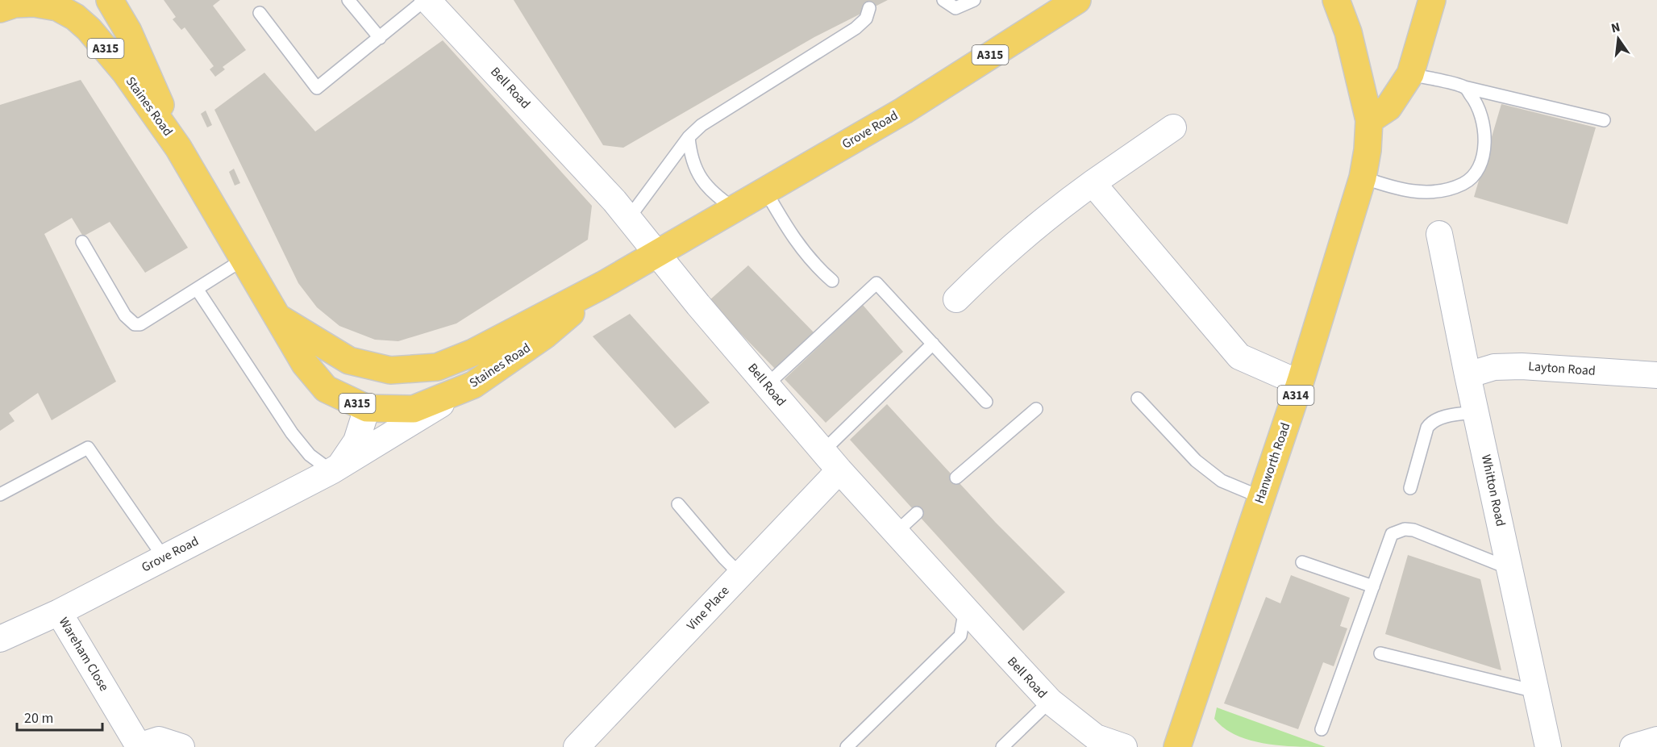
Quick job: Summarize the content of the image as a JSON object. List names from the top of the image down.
{
  "streets": {
    "main road": [
      "A315",
      "Staines Road",
      "Grove Road",
      "A314",
      "Hanworth Road"
    ],
    "street": [
      "Bell Road",
      "Layton Road",
      "Whitton Road",
      "Vine Place",
      "Wareham Close"
    ]
  },
  "crossings": [
    ["Bell Road", "Staines Road"],
    ["Bell Road", "Grove Road"],
    ["Bell Road", "Vine Place"],
    ["Staines Road", "Grove Road"],
    ["Grove Road", "Wareham Close"],
    ["Layton Road", "Whitton Road"]
  ],
  "scale_bar": "20 m",
  "north": "top"
}
